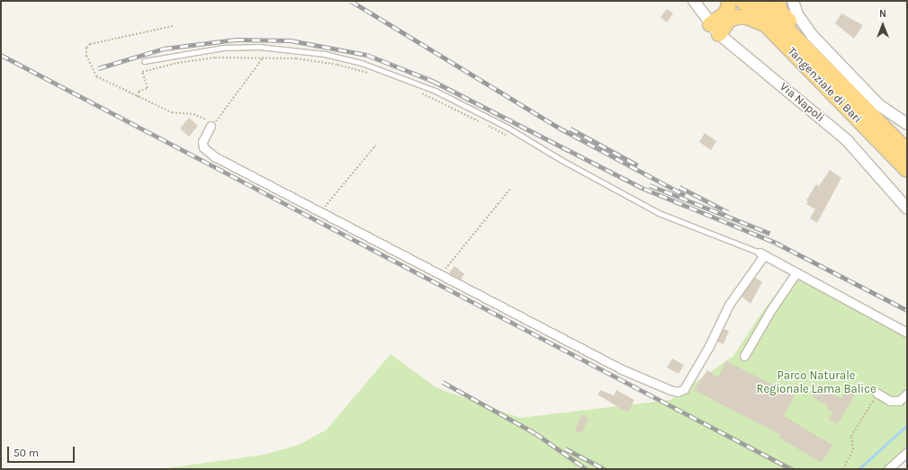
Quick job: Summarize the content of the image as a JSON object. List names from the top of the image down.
{
  "streets": {
    "highway": ["Tangenziale di Bari"],
    "street": ["Via Napoli"]
  },
  "parks": ["Parco Naturale Regionale Lama Balice"],
  "scale_bar": "50 m",
  "north": "top"
}
